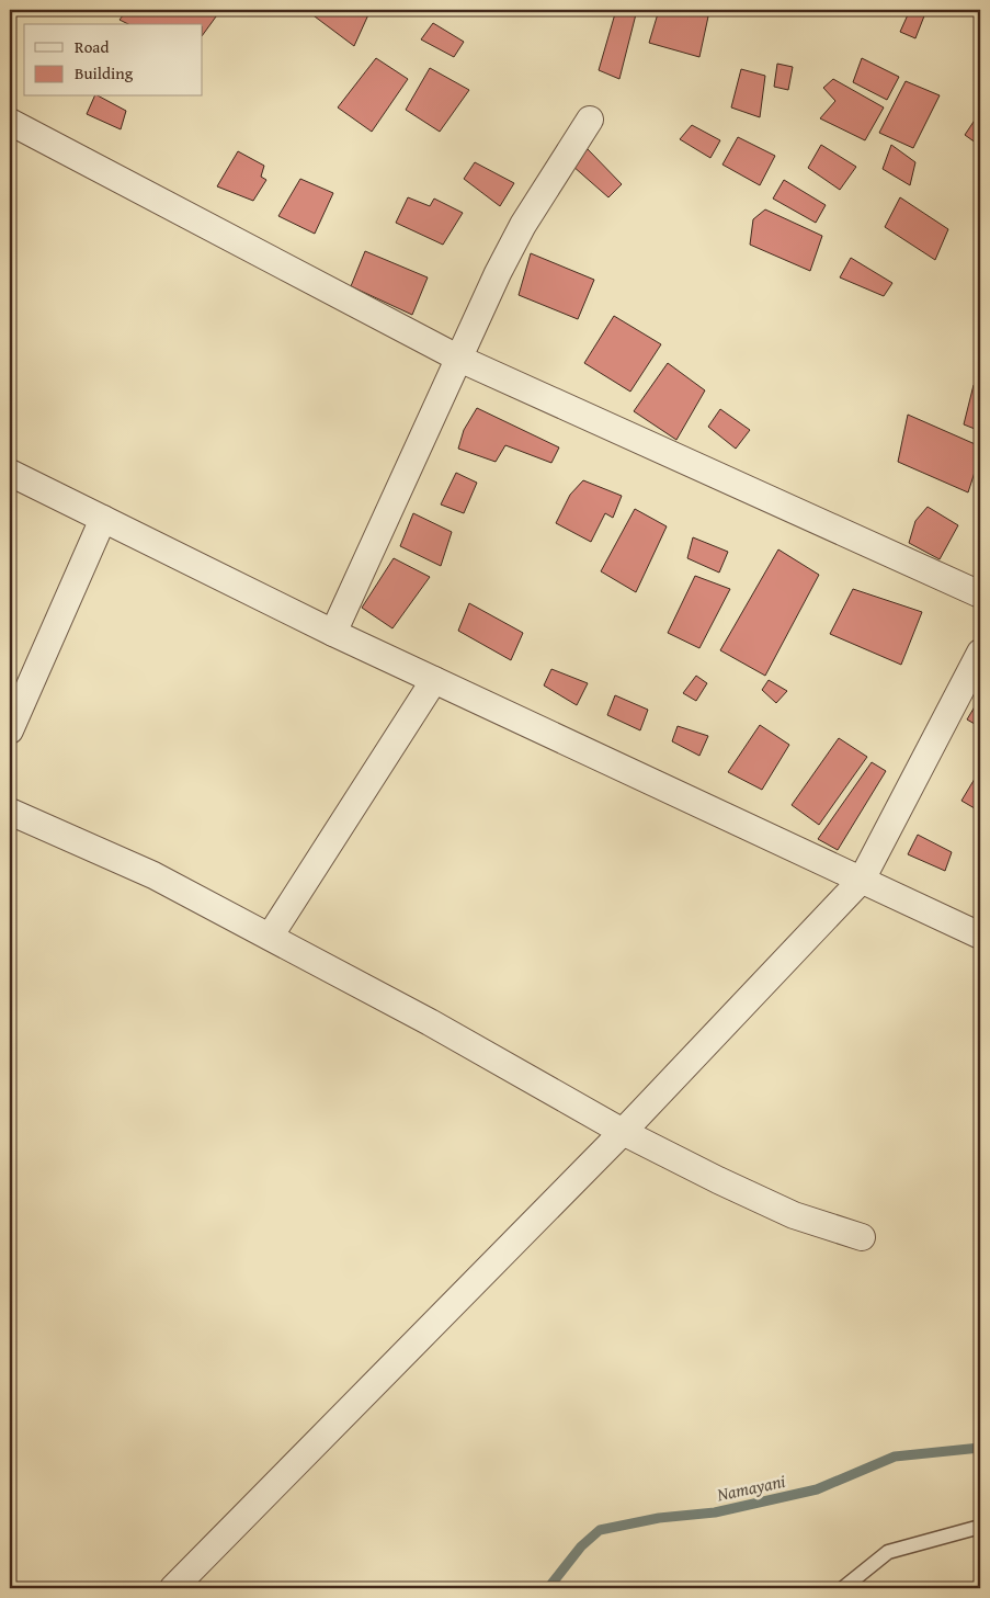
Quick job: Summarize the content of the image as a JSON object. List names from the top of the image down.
{
  "water": ["Namayani"],
  "legend": ["Road", "Building"]
}
